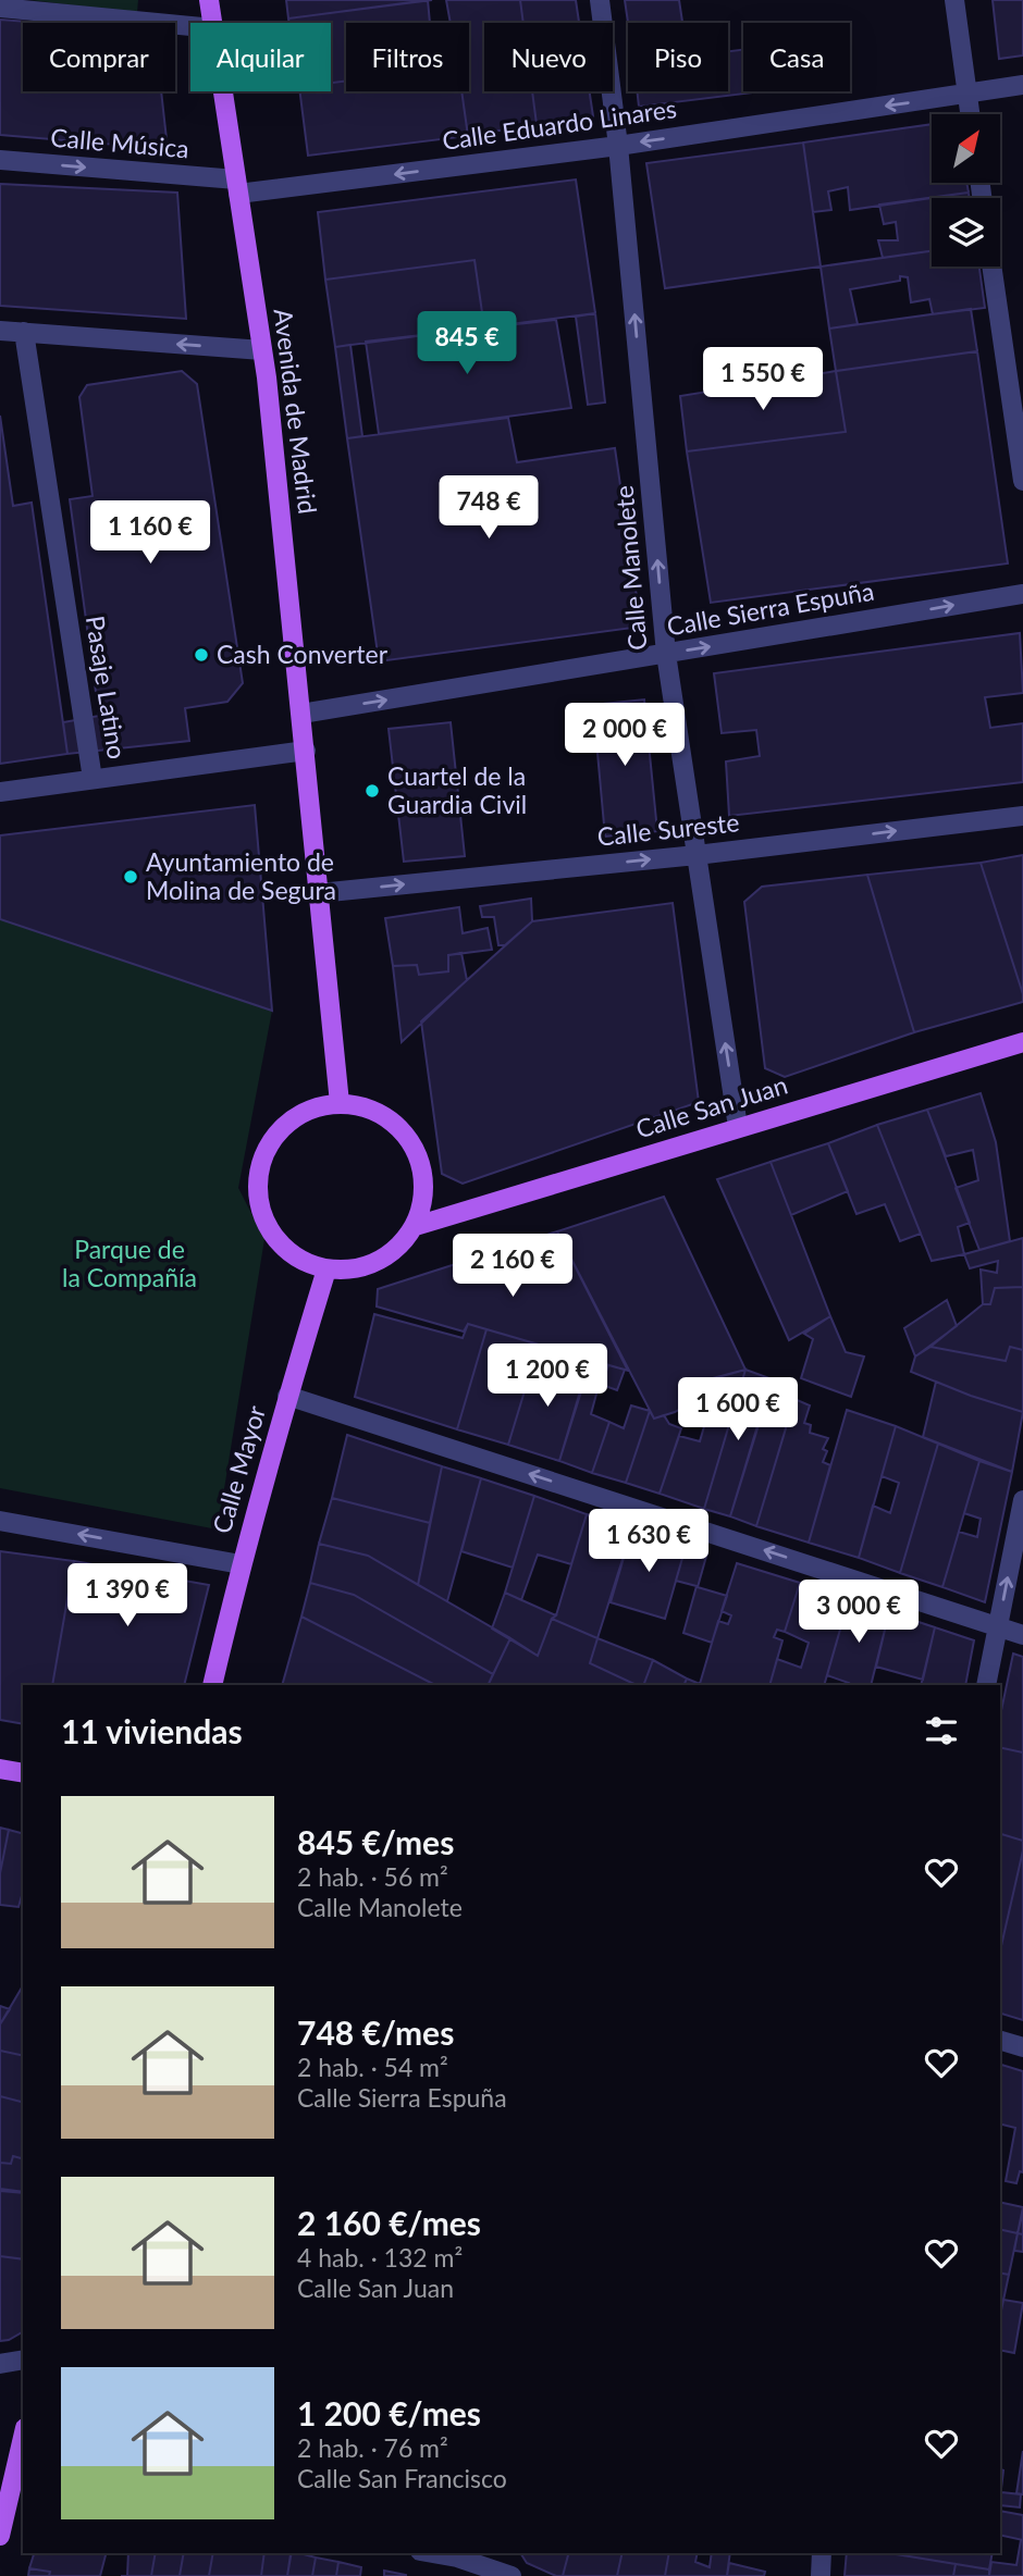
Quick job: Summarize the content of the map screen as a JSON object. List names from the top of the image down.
{
  "streets": {
    "main road": ["Avenida de Madrid", "Calle San Juan", "Calle Mayor"],
    "street": [
      "Calle Eduardo Linares",
      "Calle Música",
      "Calle Manolete",
      "Calle Sierra Espuña",
      "Pasaje Latino",
      "Calle Sureste"
    ]
  },
  "crossings": [
    ["Calle Eduardo Linares", "Calle Música"],
    ["Calle Eduardo Linares", "Avenida de Madrid"],
    ["Calle Eduardo Linares", "Calle Manolete"],
    ["Calle Música", "Avenida de Madrid"],
    ["Avenida de Madrid", "Calle Sierra Espuña"],
    ["Avenida de Madrid", "Calle Sureste"],
    ["Avenida de Madrid", "Calle San Juan"],
    ["Avenida de Madrid", "Calle Mayor"],
    ["Calle Manolete", "Calle Sierra Espuña"],
    ["Calle Manolete", "Calle Sureste"],
    ["Calle Manolete", "Calle San Juan"],
    ["Calle San Juan", "Calle Mayor"]
  ],
  "one_way": [
    "Calle Eduardo Linares",
    "Calle Manolete",
    "Calle Sierra Espuña",
    "Calle Sureste"
  ],
  "parks": ["Parque de la Compañía"],
  "places": ["Cash Converter", "Cuartel de la Guardia Civil", "Ayuntamiento de Molina de Segura"],
  "north": "top right",
  "page": {
    "chip": [
      "Comprar",
      "Alquilar",
      "Filtros",
      "Nuevo",
      "Piso",
      "Casa"
    ],
    "price": [
      "845 €",
      "1 550 €",
      "748 €",
      "1 160 €",
      "2 000 €",
      "2 160 €",
      "1 200 €",
      "1 600 €",
      "1 630 €",
      "1 390 €",
      "3 000 €"
    ],
    "heading": "11 viviendas",
    "list": [
      {
        "name": "845 €/mes",
        "note": "2 hab. · 56 m² · Calle Manolete"
      },
      {
        "name": "748 €/mes",
        "note": "2 hab. · 54 m² · Calle Sierra Espuña"
      },
      {
        "name": "2 160 €/mes",
        "note": "4 hab. · 132 m² · Calle San Juan"
      },
      {
        "name": "1 200 €/mes",
        "note": "2 hab. · 76 m² · Calle San Francisco"
      }
    ]
  }
}
